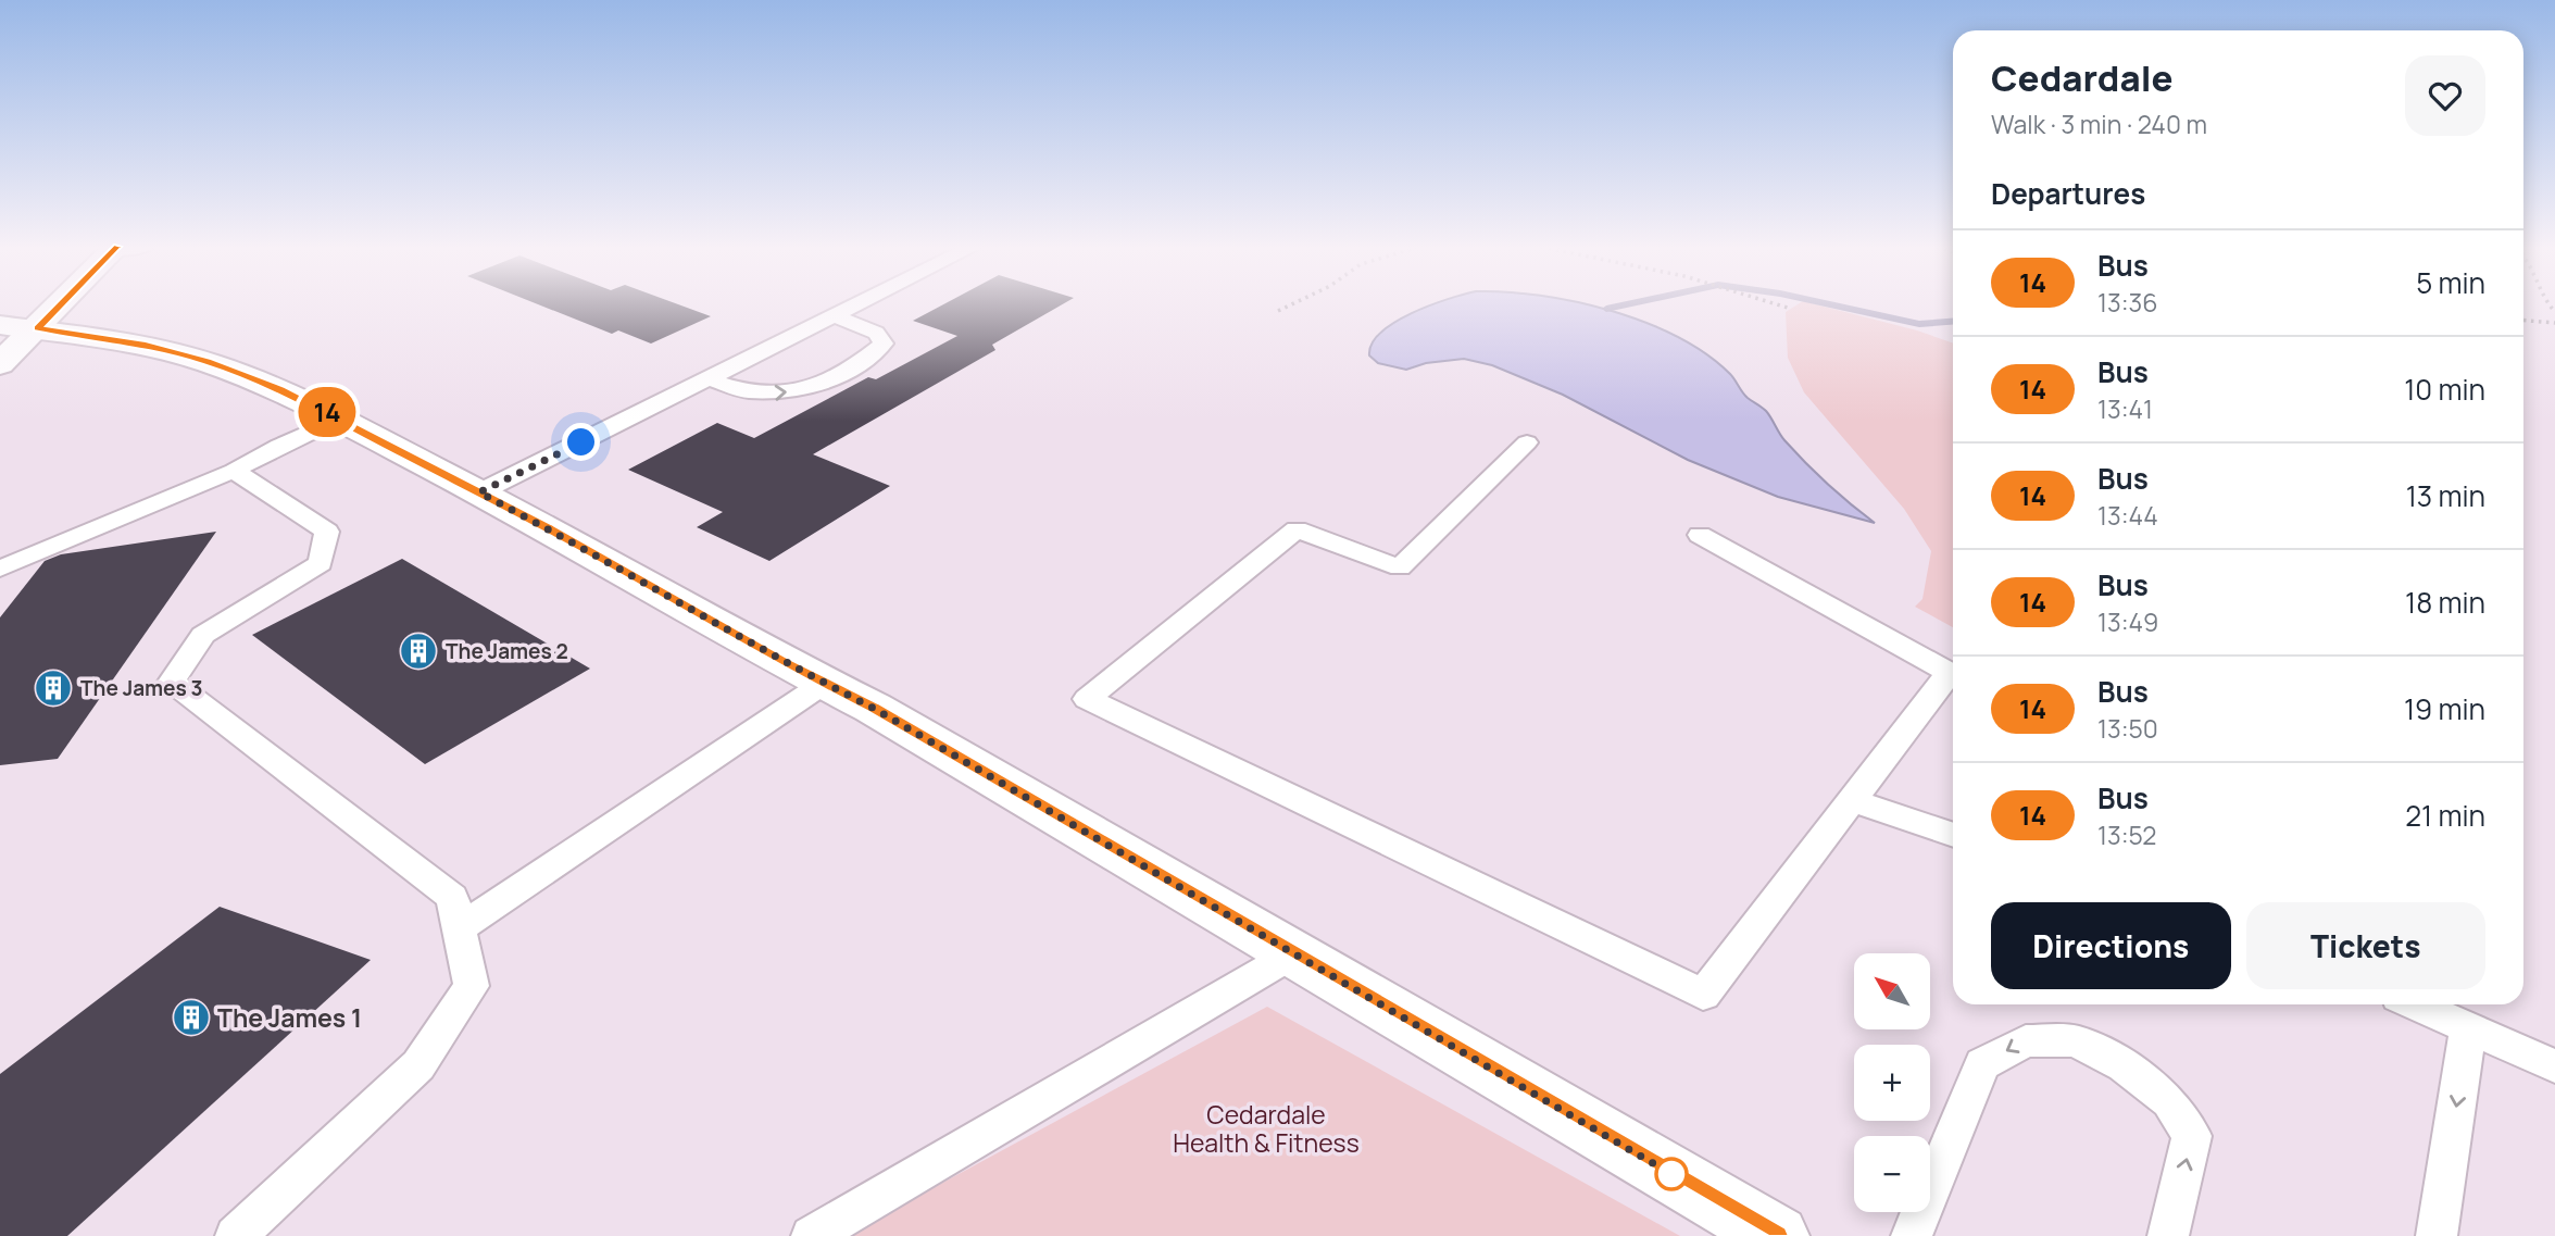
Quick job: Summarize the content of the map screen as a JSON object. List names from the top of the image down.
{
  "parks": ["Cedardale Health & Fitness"],
  "places": {
    "building": ["The James 2", "The James 3", "The James 1"]
  },
  "lines": ["bus line 14"],
  "north": "top left",
  "page": {
    "on_map": "14",
    "heading": [
      ["Cedardale", "Walk · 3 min · 240 m"],
      "Departures"
    ],
    "list": [
      {
        "mark": "14",
        "name": "Bus",
        "note": "13:36",
        "value": "5 min"
      },
      {
        "mark": "14",
        "name": "Bus",
        "note": "13:41",
        "value": "10 min"
      },
      {
        "mark": "14",
        "name": "Bus",
        "note": "13:44",
        "value": "13 min"
      },
      {
        "mark": "14",
        "name": "Bus",
        "note": "13:49",
        "value": "18 min"
      },
      {
        "mark": "14",
        "name": "Bus",
        "note": "13:50",
        "value": "19 min"
      },
      {
        "mark": "14",
        "name": "Bus",
        "note": "13:52",
        "value": "21 min"
      }
    ],
    "buttons": ["Directions", "Tickets"],
    "map_buttons": ["+", "−"]
  }
}
